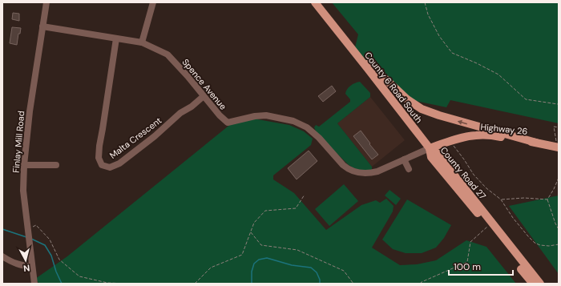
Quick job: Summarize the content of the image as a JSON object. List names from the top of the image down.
{
  "streets": {
    "main road": ["County 6 Road South", "Highway 26", "County Road 27"],
    "street": ["Spence Avenue", "Malta Crescent", "Finlay Mill Road"]
  },
  "crossings": [
    ["Spence Avenue", "County 6 Road South"],
    ["Spence Avenue", "Highway 26"],
    ["Spence Avenue", "Malta Crescent"],
    ["Spence Avenue", "Finlay Mill Road"],
    ["Spence Avenue", "County Road 27"],
    ["County 6 Road South", "Highway 26"],
    ["County 6 Road South", "County Road 27"],
    ["Highway 26", "County Road 27"]
  ],
  "scale_bar": "100 m",
  "north": "bottom"
}
